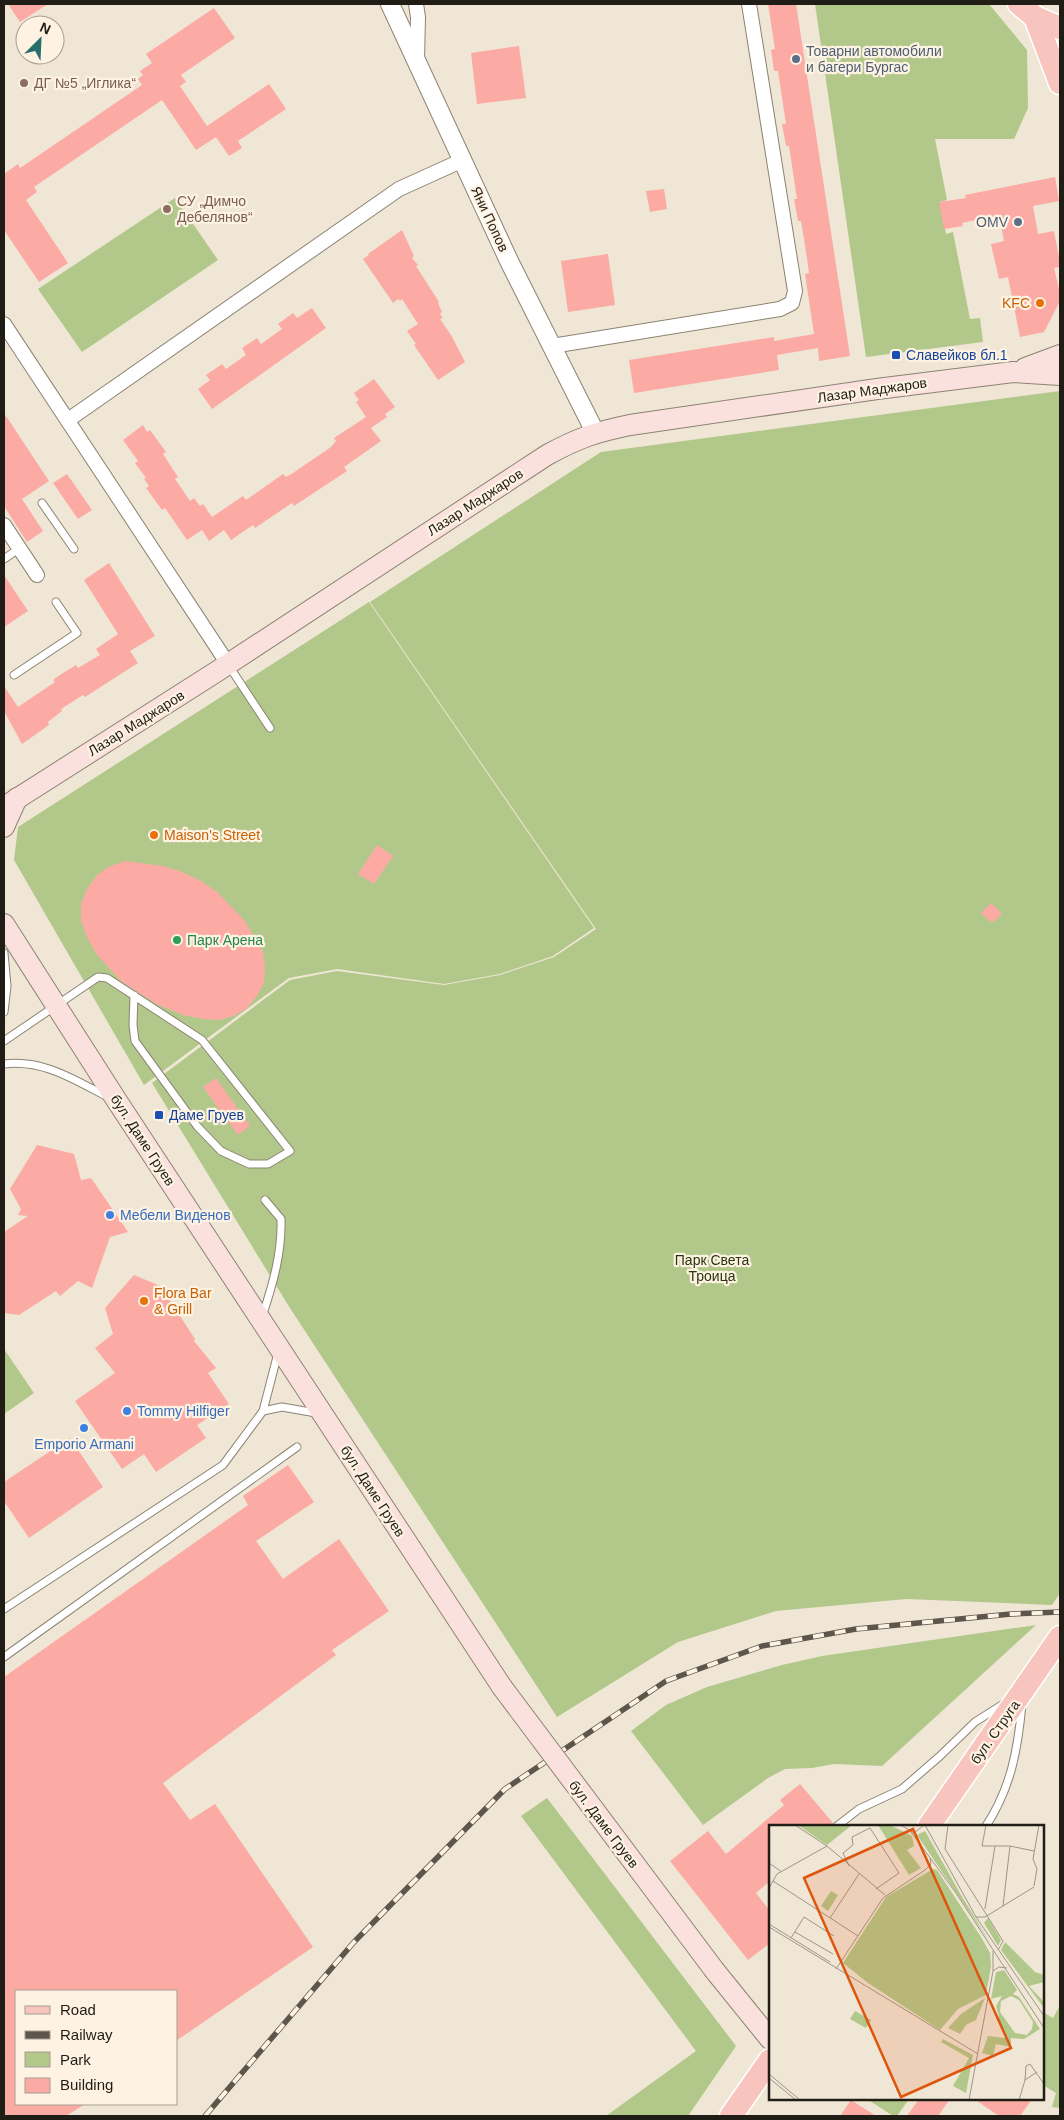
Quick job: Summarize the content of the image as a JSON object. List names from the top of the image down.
{
  "streets": {
    "main road": ["Лазар Маджаров", "бул. Даме Груев", "бул. Струга"],
    "street": ["Яни Попов"]
  },
  "crossings": [
    ["Яни Попов", "Лазар Маджаров"]
  ],
  "parks": ["Парк Света Троица"],
  "places": {
    "other": [
      "Товарни автомобили и багери Бургас",
      "ДГ №5 „Иглика“",
      "СУ „Димчо Дебелянов“",
      "OMV",
      "KFC",
      "Maison's Street",
      "Парк Арена",
      "Мебели Виденов",
      "Flora Bar & Grill",
      "Tommy Hilfiger",
      "Emporio Armani"
    ],
    "transit": ["Славейков бл.1", "Даме Груев"]
  },
  "legend": [
    "Road",
    "Railway",
    "Park",
    "Building"
  ],
  "north": "top right"
}
